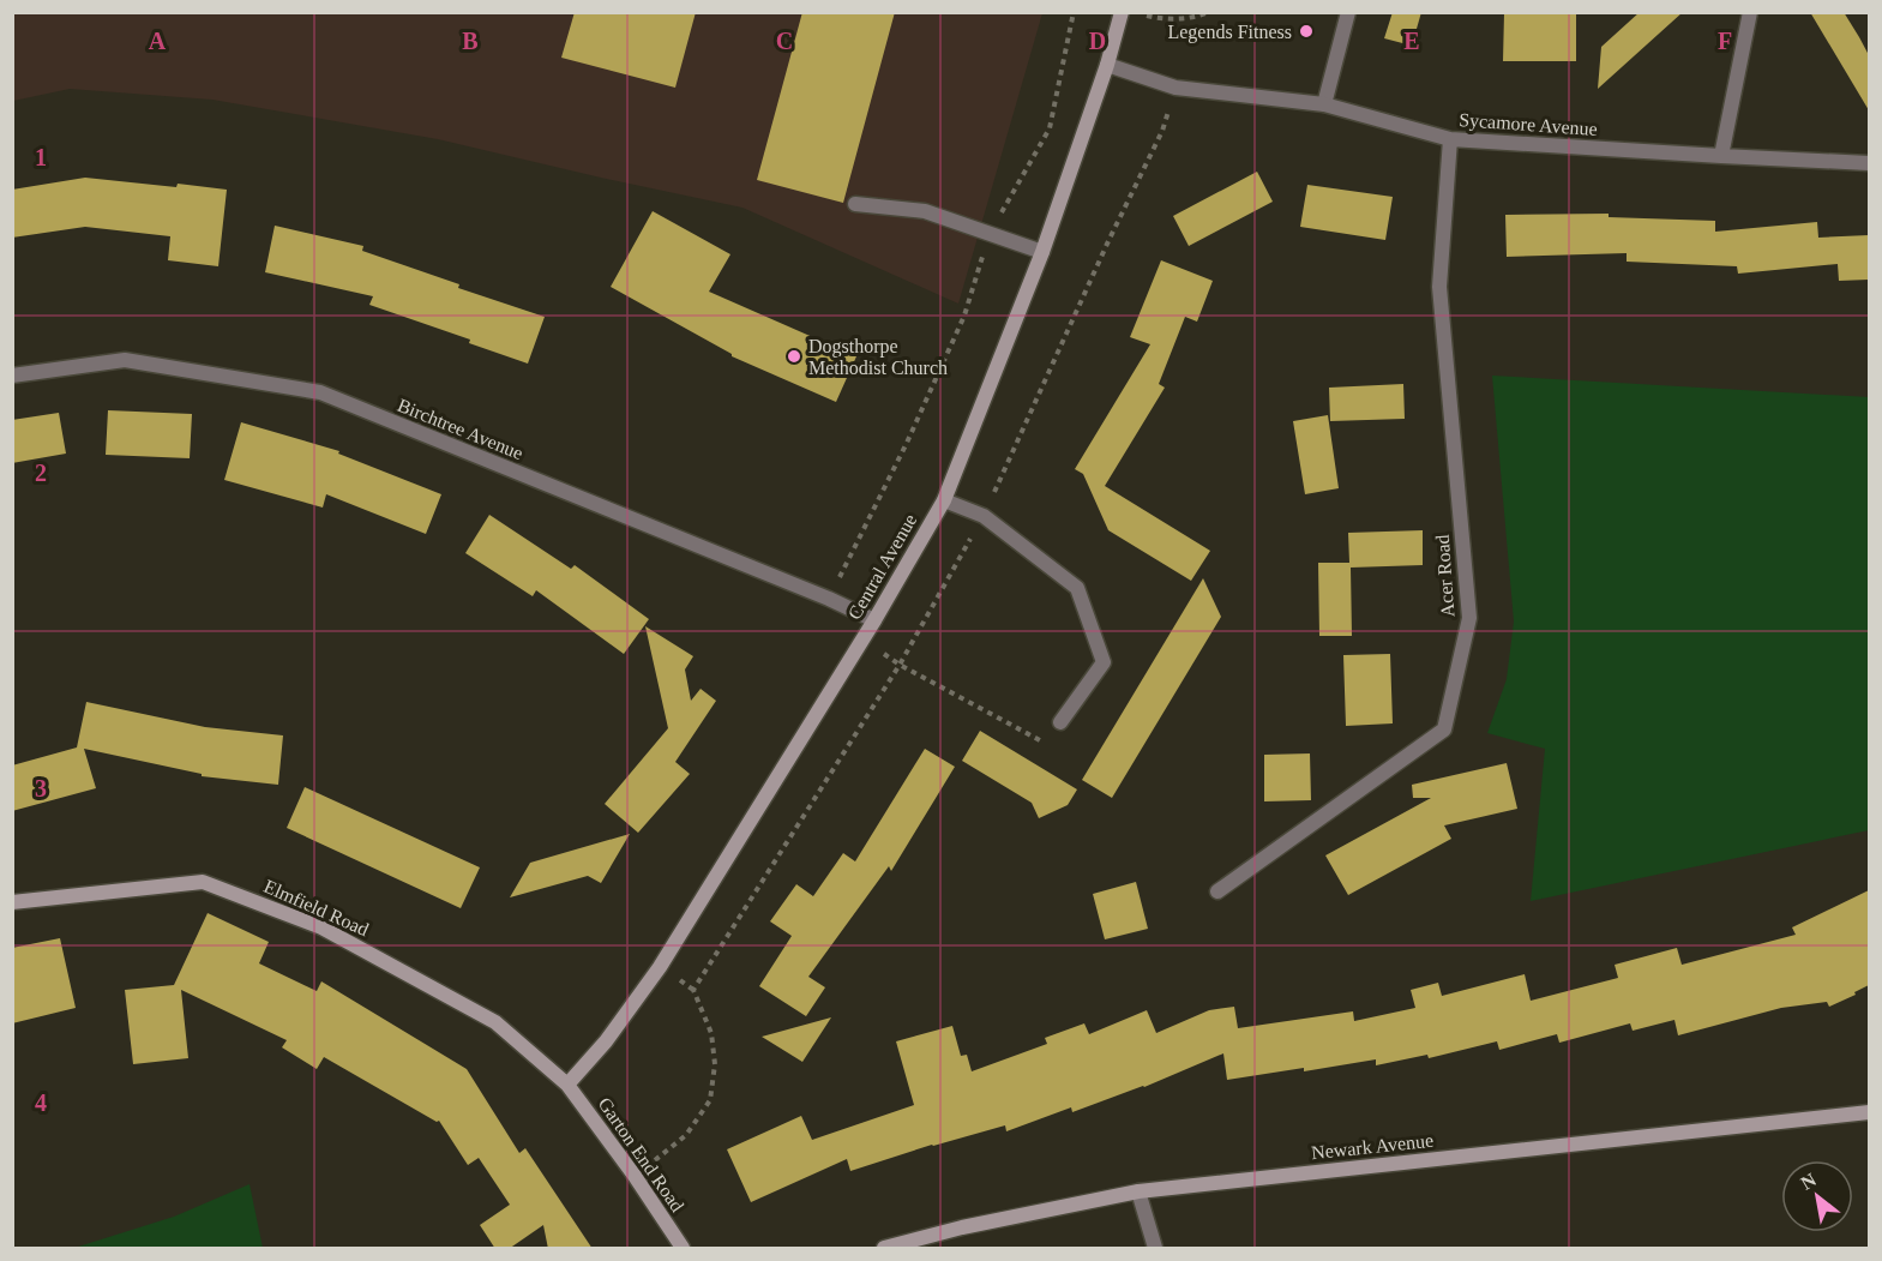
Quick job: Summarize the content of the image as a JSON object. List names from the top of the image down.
{
  "streets": {
    "street": [
      "Sycamore Avenue",
      "Birchtree Avenue",
      "Central Avenue",
      "Acer Road",
      "Elmfield Road",
      "Newark Avenue",
      "Garton End Road"
    ]
  },
  "crossings": [
    ["Sycamore Avenue", "Central Avenue"],
    ["Sycamore Avenue", "Acer Road"],
    ["Birchtree Avenue", "Central Avenue"],
    ["Central Avenue", "Elmfield Road"],
    ["Central Avenue", "Garton End Road"],
    ["Elmfield Road", "Garton End Road"]
  ],
  "places": ["Legends Fitness", "Dogsthorpe Methodist Church"],
  "north": "top left",
  "grid": {
    "columns": [
      "A",
      "B",
      "C",
      "D",
      "E",
      "F"
    ],
    "rows": [
      "1",
      "2",
      "3",
      "4"
    ]
  }
}
